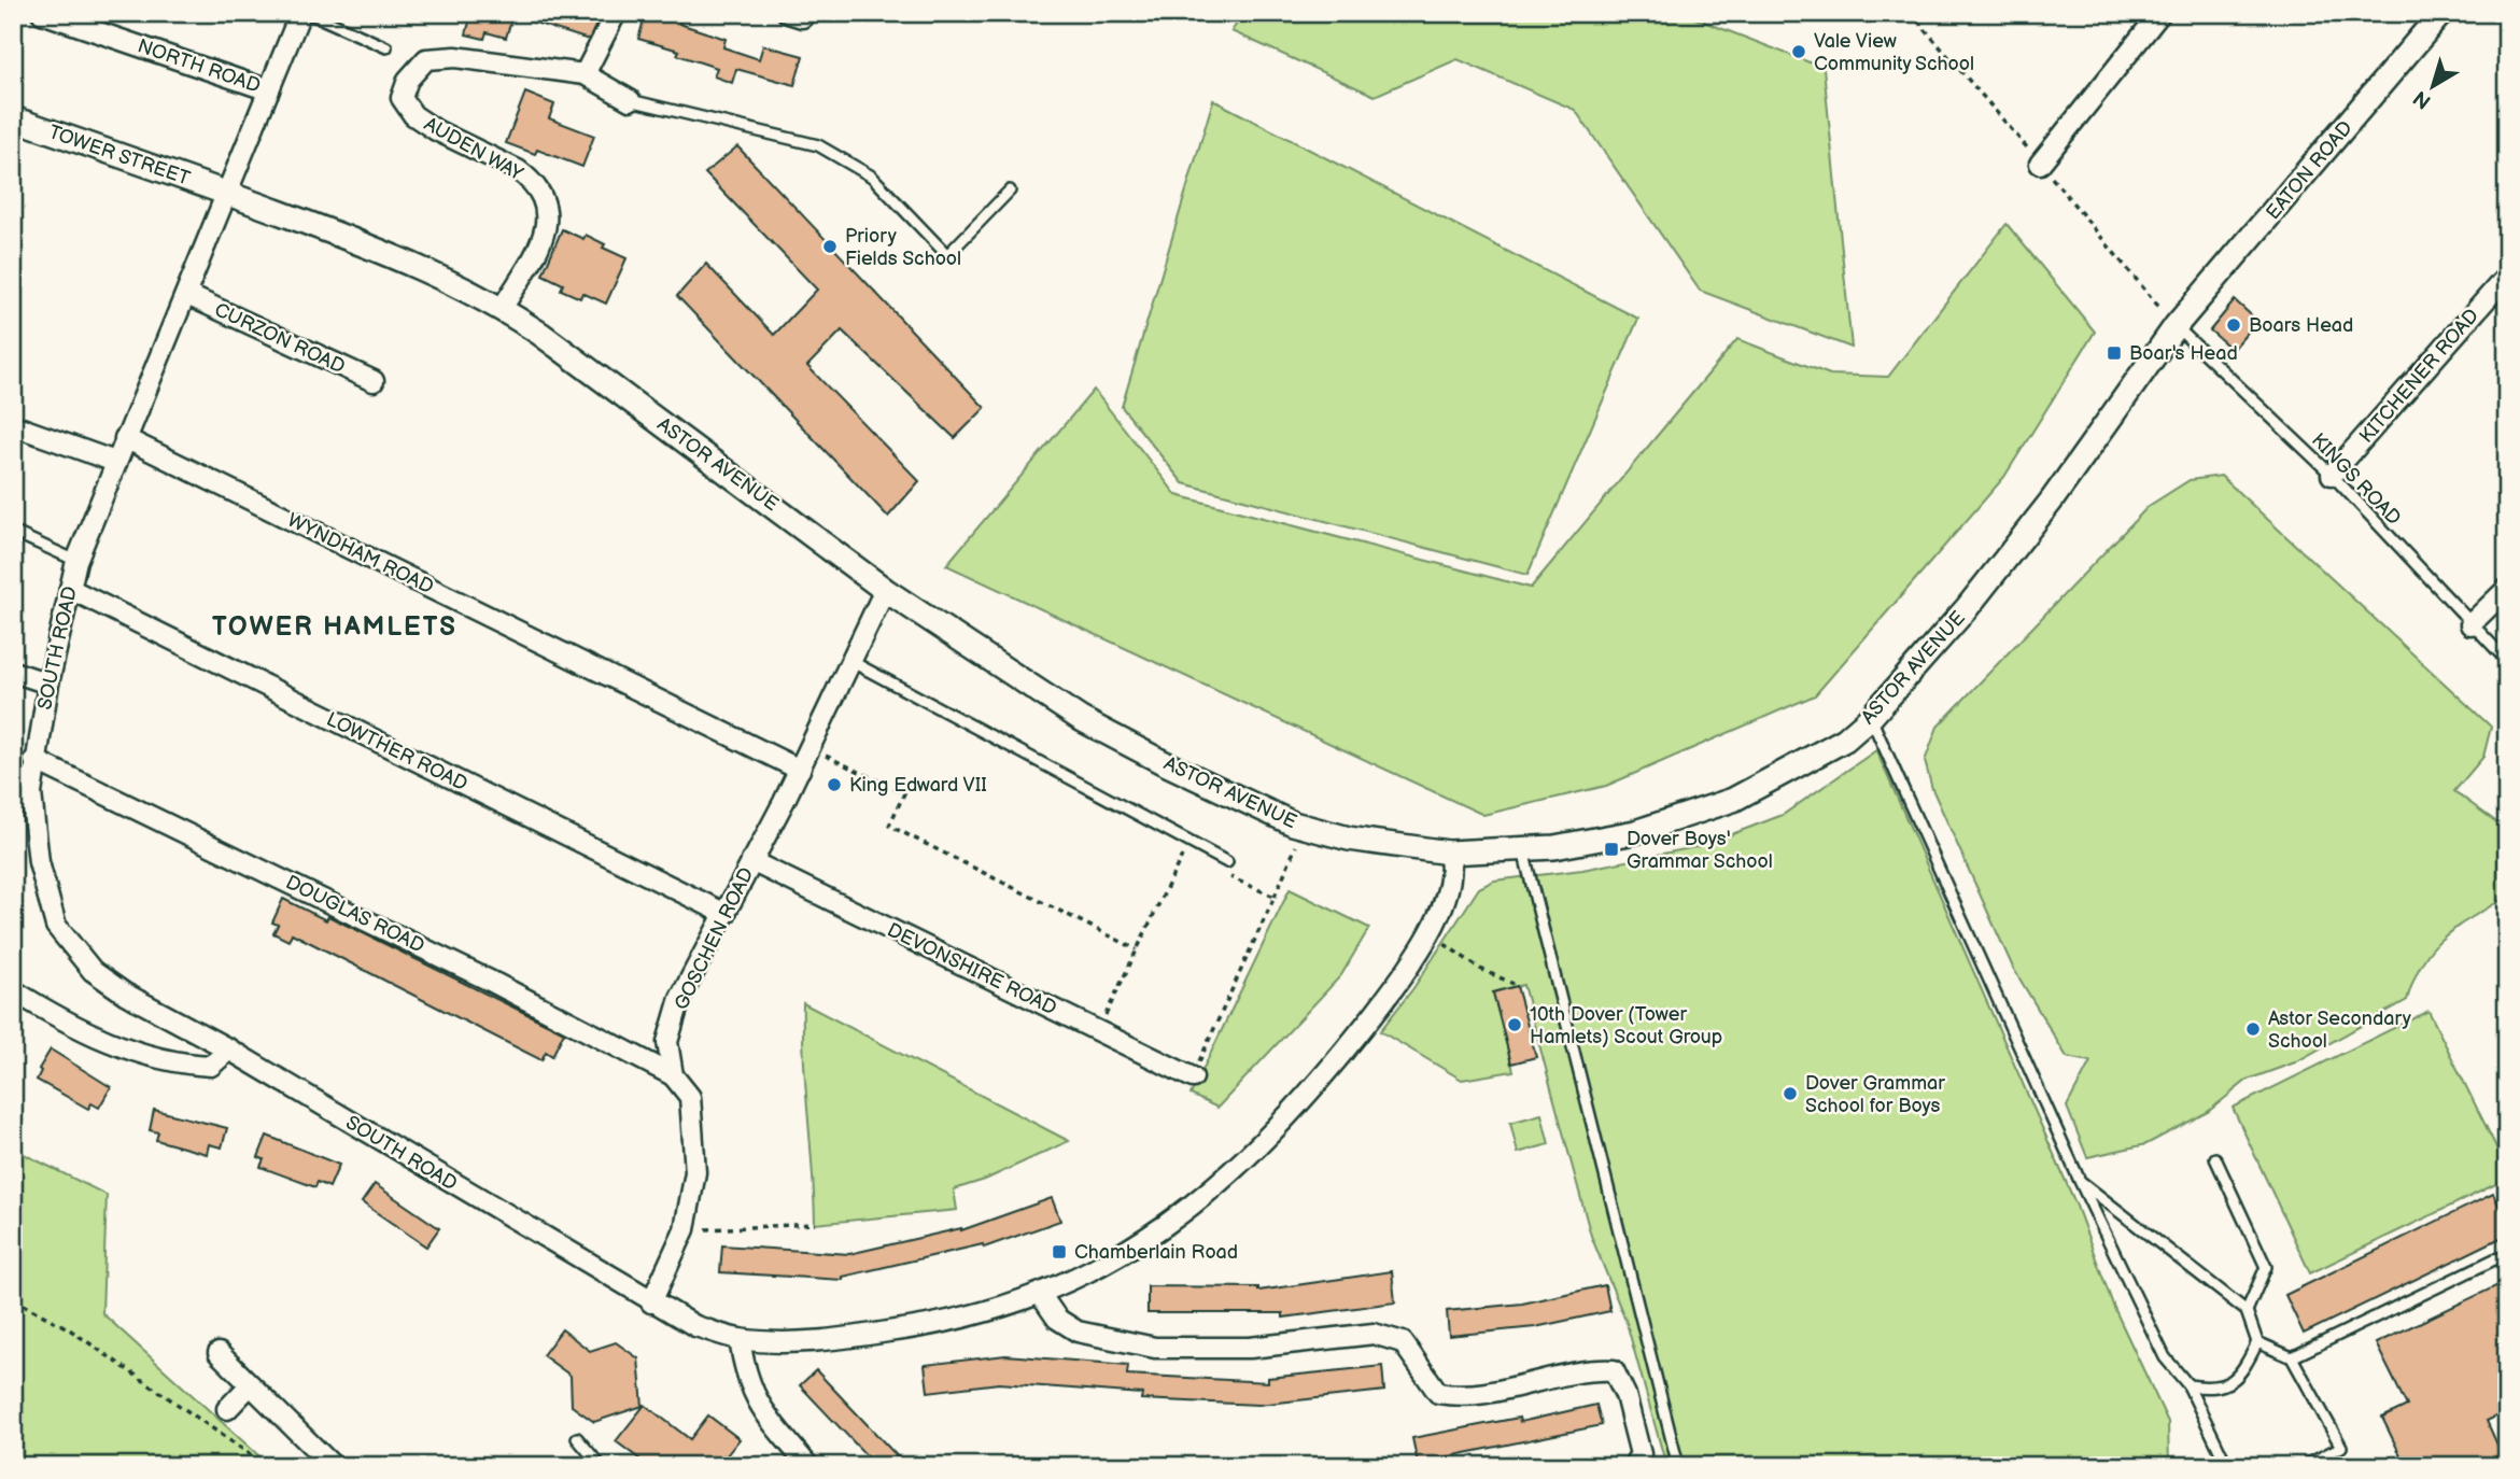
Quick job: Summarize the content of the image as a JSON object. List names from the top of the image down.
{
  "streets": {
    "street": [
      "NORTH ROAD",
      "AUDEN WAY",
      "TOWER STREET",
      "EATON ROAD",
      "CURZON ROAD",
      "KITCHENER ROAD",
      "ASTOR AVENUE",
      "WYNDHAM ROAD",
      "SOUTH ROAD",
      "LOWTHER ROAD",
      "DOUGLAS ROAD",
      "GOSCHEN ROAD",
      "DEVONSHIRE ROAD"
    ],
    "lane": ["KINGS ROAD"]
  },
  "crossings": [
    ["NORTH ROAD", "SOUTH ROAD"],
    ["AUDEN WAY", "ASTOR AVENUE"],
    ["TOWER STREET", "ASTOR AVENUE"],
    ["TOWER STREET", "SOUTH ROAD"],
    ["EATON ROAD", "ASTOR AVENUE"],
    ["EATON ROAD", "KINGS ROAD"],
    ["CURZON ROAD", "SOUTH ROAD"],
    ["KITCHENER ROAD", "KINGS ROAD"],
    ["ASTOR AVENUE", "KINGS ROAD"],
    ["ASTOR AVENUE", "SOUTH ROAD"],
    ["ASTOR AVENUE", "GOSCHEN ROAD"],
    ["WYNDHAM ROAD", "SOUTH ROAD"],
    ["WYNDHAM ROAD", "GOSCHEN ROAD"],
    ["SOUTH ROAD", "LOWTHER ROAD"],
    ["SOUTH ROAD", "DOUGLAS ROAD"],
    ["SOUTH ROAD", "GOSCHEN ROAD"],
    ["LOWTHER ROAD", "GOSCHEN ROAD"],
    ["DOUGLAS ROAD", "GOSCHEN ROAD"],
    ["GOSCHEN ROAD", "DEVONSHIRE ROAD"]
  ],
  "districts": ["TOWER HAMLETS"],
  "places": {
    "other": [
      "Vale View Community School",
      "Priory Fields School",
      "Boars Head",
      "King Edward VII",
      "10th Dover (Tower Hamlets) Scout Group",
      "Astor Secondary School",
      "Dover Grammar School for Boys"
    ],
    "transit": ["Boar's Head", "Dover Boys' Grammar School", "Chamberlain Road"]
  },
  "north": "bottom left"
}
